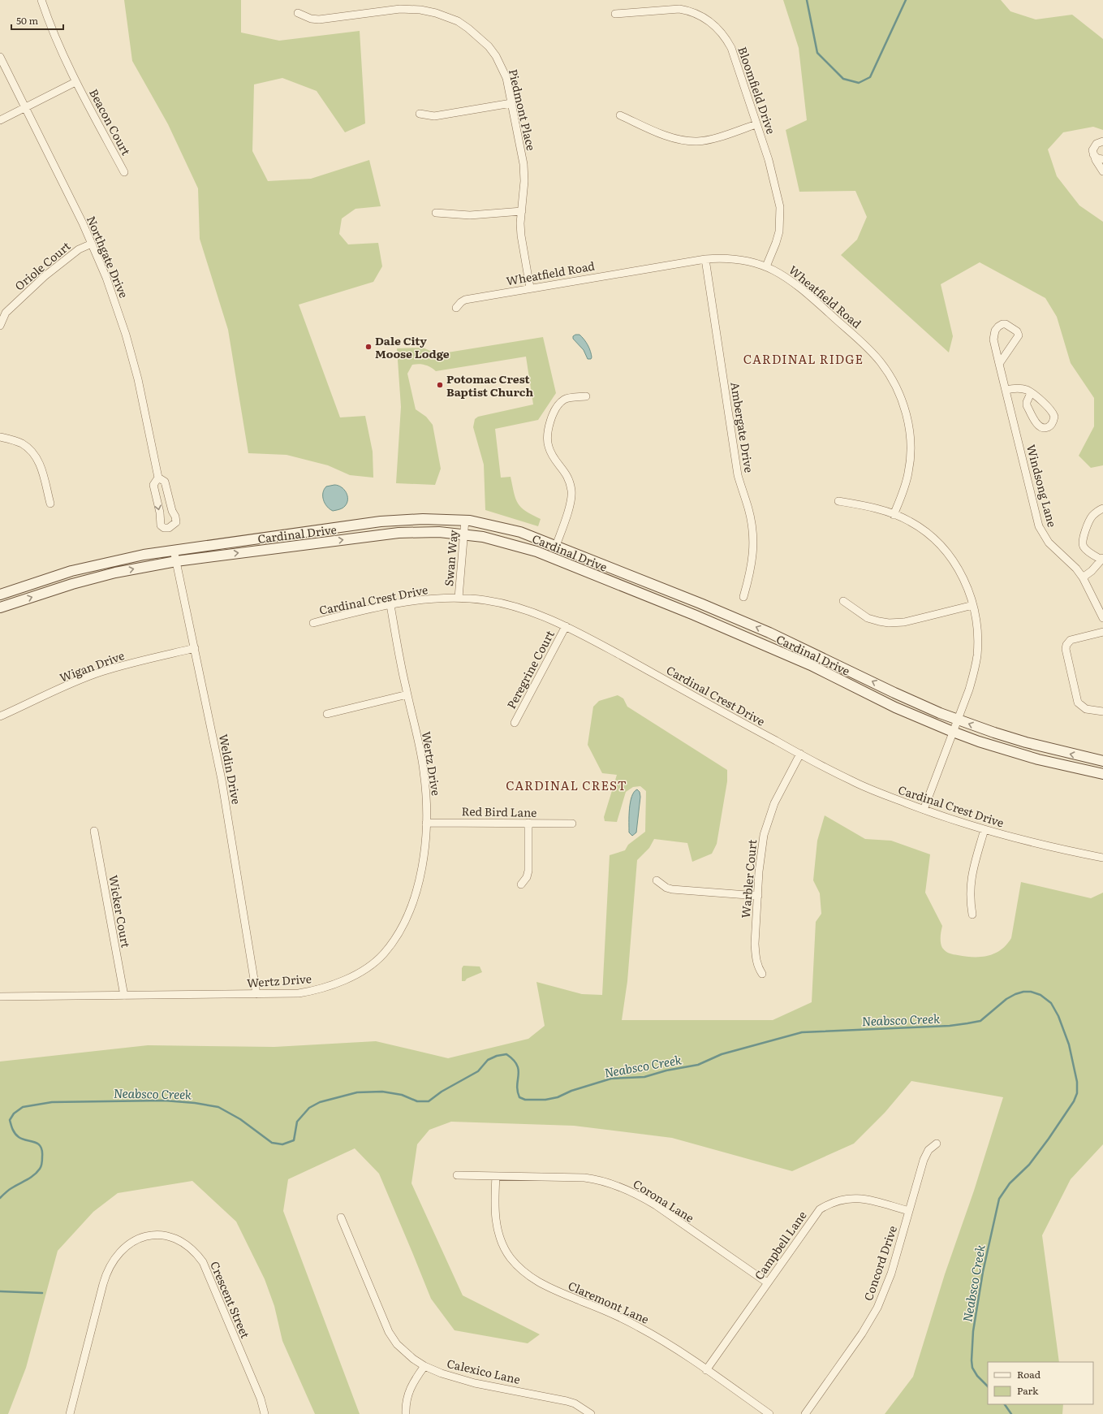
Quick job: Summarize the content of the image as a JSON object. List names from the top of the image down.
{
  "streets": {
    "main road": ["Cardinal Drive"],
    "street": [
      "Bloomfield Drive",
      "Piedmont Place",
      "Beacon Court",
      "Northgate Drive",
      "Oriole Court",
      "Wheatfield Road",
      "Ambergate Drive",
      "Windsong Lane",
      "Swan Way",
      "Cardinal Crest Drive",
      "Wigan Drive",
      "Peregrine Court",
      "Wertz Drive",
      "Weldin Drive",
      "Red Bird Lane",
      "Warbler Court",
      "Wicker Court",
      "Corona Lane",
      "Campbell Lane",
      "Concord Drive",
      "Crescent Street",
      "Claremont Lane",
      "Calexico Lane"
    ]
  },
  "crossings": [
    ["Bloomfield Drive", "Wheatfield Road"],
    ["Piedmont Place", "Wheatfield Road"],
    ["Beacon Court", "Northgate Drive"],
    ["Northgate Drive", "Oriole Court"],
    ["Wheatfield Road", "Ambergate Drive"],
    ["Cardinal Drive", "Swan Way"],
    ["Cardinal Drive", "Weldin Drive"],
    ["Swan Way", "Cardinal Crest Drive"],
    ["Cardinal Crest Drive", "Peregrine Court"],
    ["Cardinal Crest Drive", "Wertz Drive"],
    ["Cardinal Crest Drive", "Warbler Court"],
    ["Wigan Drive", "Weldin Drive"],
    ["Wertz Drive", "Weldin Drive"],
    ["Wertz Drive", "Red Bird Lane"],
    ["Wertz Drive", "Wicker Court"],
    ["Corona Lane", "Campbell Lane"],
    ["Corona Lane", "Claremont Lane"],
    ["Campbell Lane", "Concord Drive"],
    ["Campbell Lane", "Claremont Lane"]
  ],
  "districts": ["CARDINAL RIDGE", "CARDINAL CREST"],
  "water": ["Neabsco Creek"],
  "places": ["Dale City Moose Lodge", "Potomac Crest Baptist Church"],
  "legend": ["Road", "Park"],
  "scale_bar": "50 m"
}
